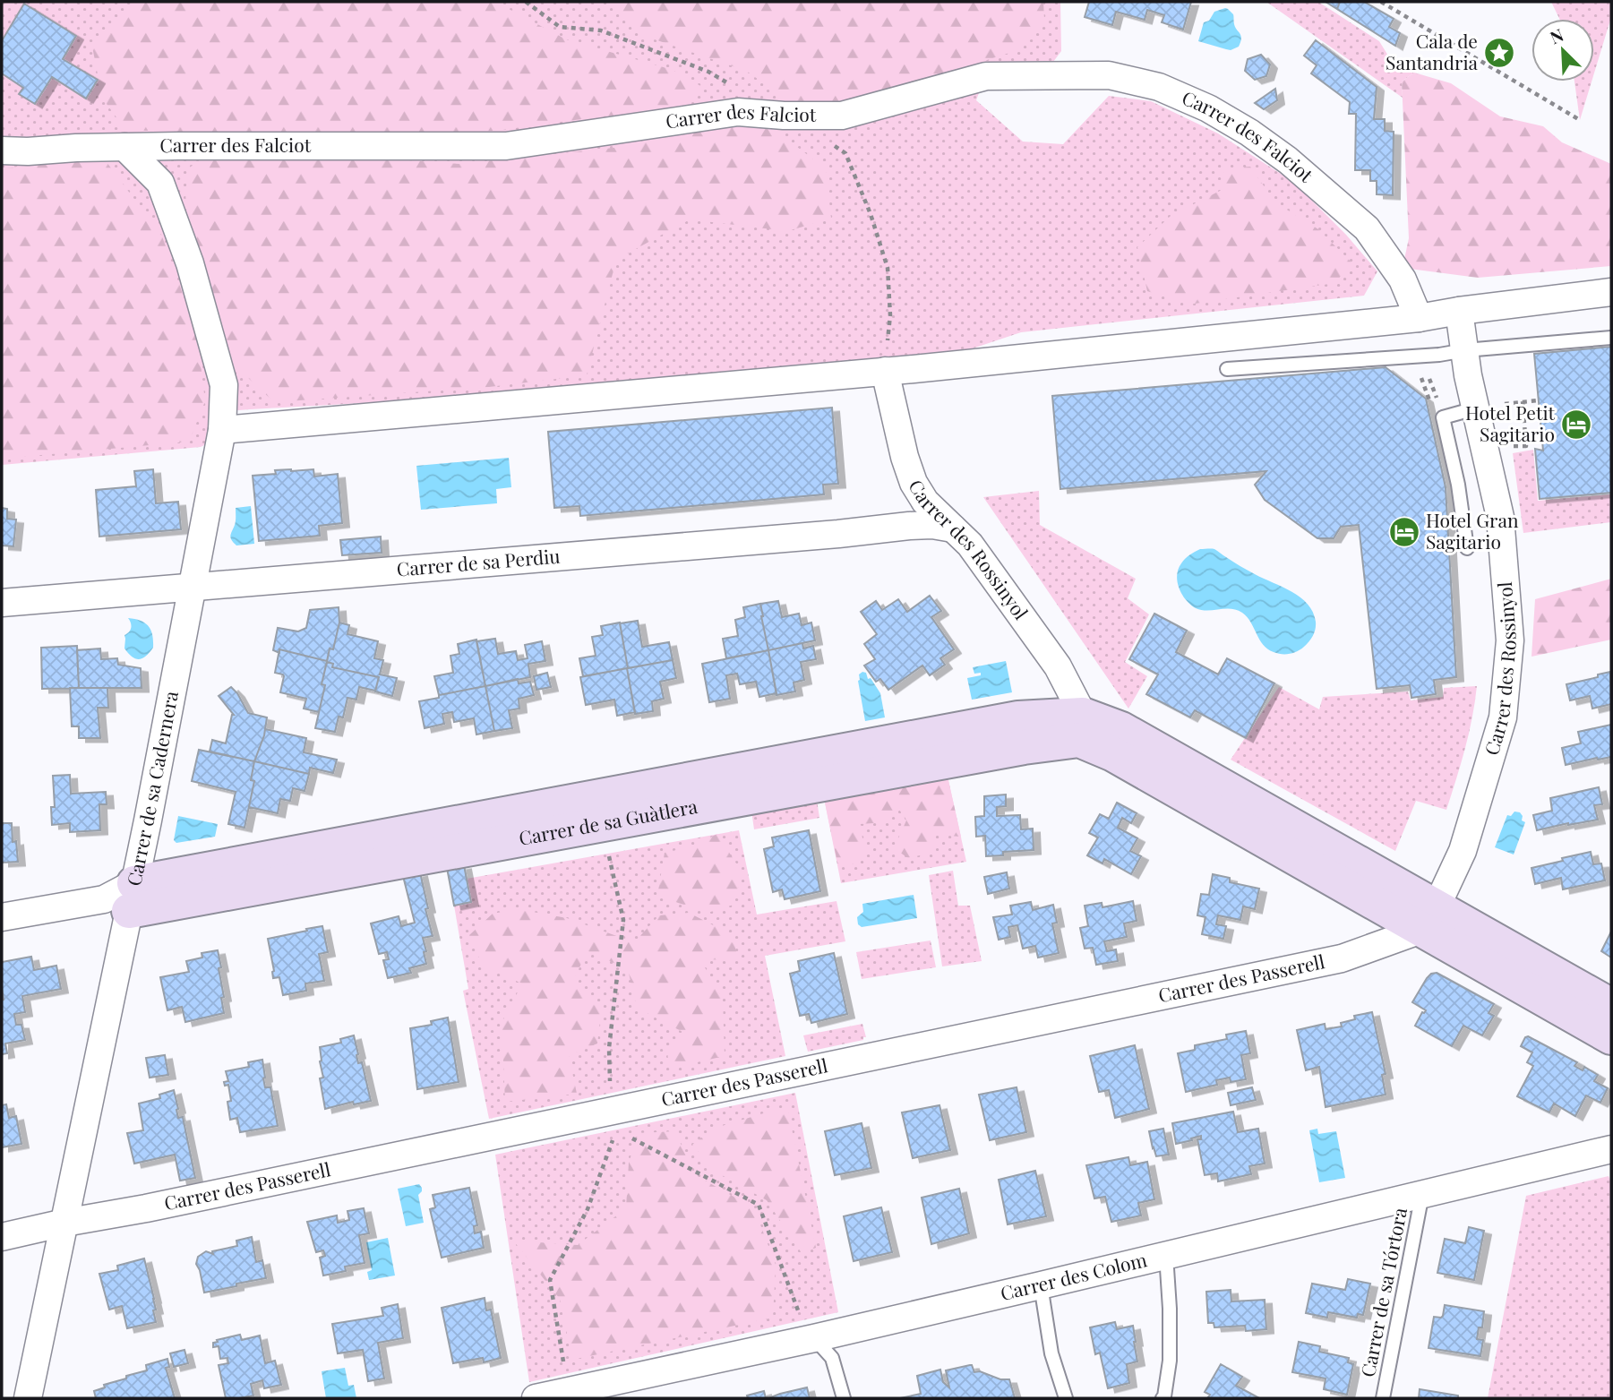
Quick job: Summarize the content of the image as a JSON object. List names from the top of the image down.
{
  "streets": {
    "street": [
      "Carrer des Falciot",
      "Carrer des Rossinyol",
      "Carrer de sa Perdiu",
      "Carrer de sa Cadernera",
      "Carrer de sa Guàtlera",
      "Carrer des Passerell",
      "Carrer des Colom"
    ],
    "lane": ["Carrer de sa Tórtora"]
  },
  "crossings": [
    ["Carrer des Falciot", "Carrer de sa Cadernera"],
    ["Carrer des Rossinyol", "Carrer de sa Perdiu"],
    ["Carrer des Rossinyol", "Carrer de sa Guàtlera"],
    ["Carrer des Rossinyol", "Carrer des Passerell"],
    ["Carrer de sa Perdiu", "Carrer de sa Cadernera"],
    ["Carrer de sa Cadernera", "Carrer de sa Guàtlera"],
    ["Carrer de sa Cadernera", "Carrer des Passerell"],
    ["Carrer de sa Guàtlera", "Carrer des Passerell"],
    ["Carrer des Colom", "Carrer de sa Tórtora"]
  ],
  "places": {
    "place": ["Cala de Santandria"],
    "hotel": ["Hotel Petit Sagitario", "Hotel Gran Sagitario"]
  },
  "north": "top left"
}
